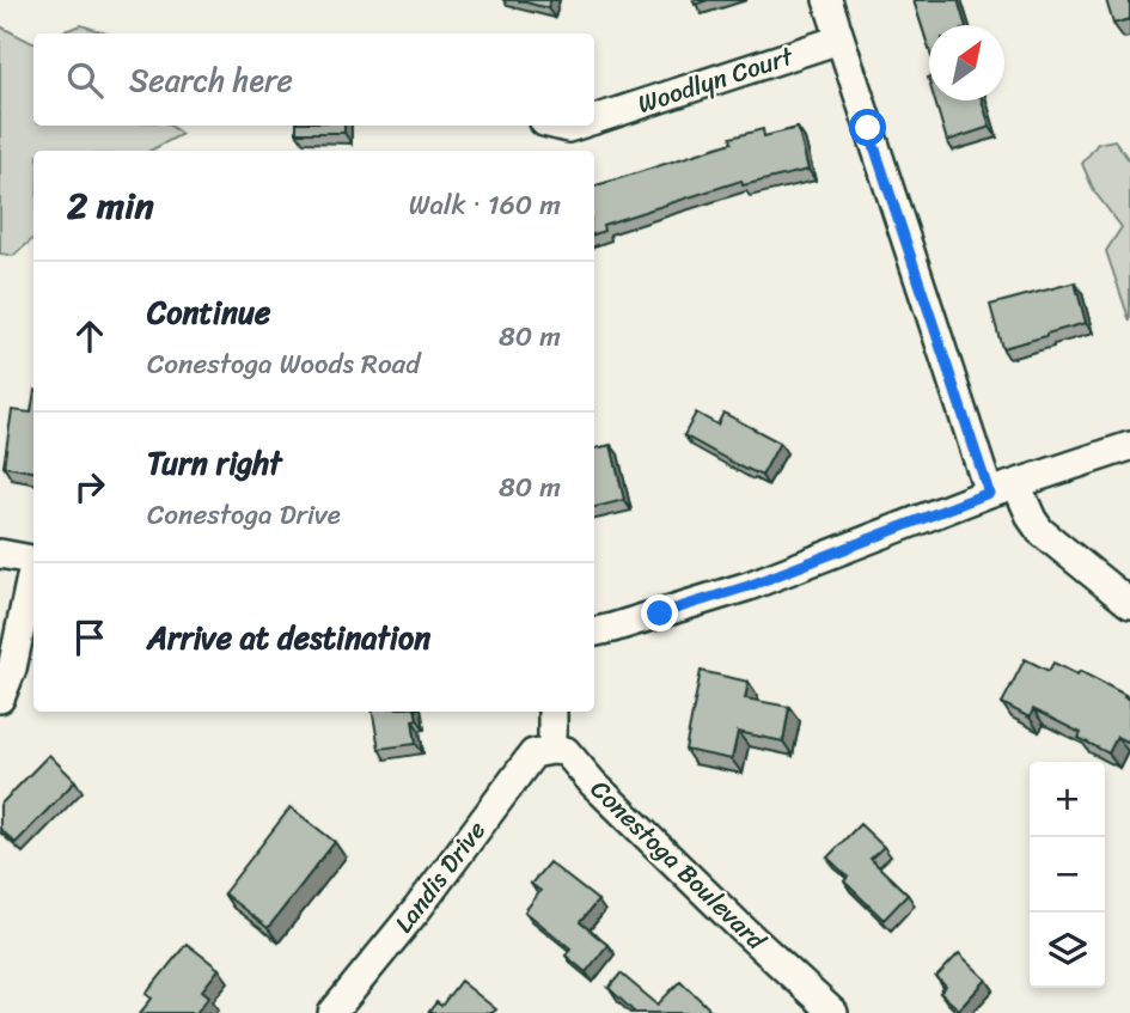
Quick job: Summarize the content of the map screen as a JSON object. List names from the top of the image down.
{
  "streets": {
    "street": ["Woodlyn Court", "Conestoga Boulevard", "Landis Drive"]
  },
  "crossings": [
    ["Conestoga Boulevard", "Landis Drive"]
  ],
  "north": "top right",
  "page": {
    "search": "Search here",
    "heading": ["2 min", "Walk · 160 m"],
    "list": [
      ["Continue", "Conestoga Woods Road", "80 m"],
      ["Turn right", "Conestoga Drive", "80 m"],
      "Arrive at destination"
    ],
    "map_buttons": ["+", "−"]
  }
}
